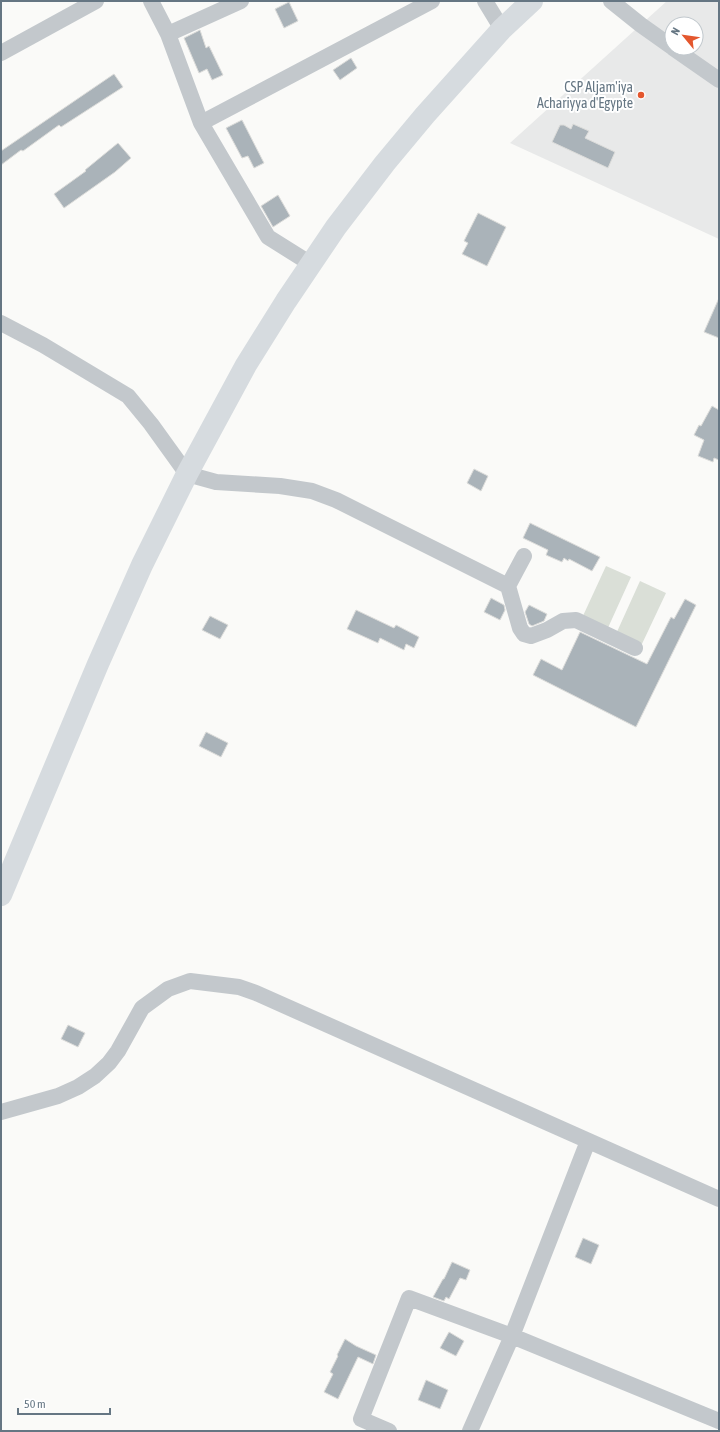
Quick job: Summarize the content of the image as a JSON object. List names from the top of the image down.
{
  "places": ["CSP Aljam'iya Achariyya d'Egypte"],
  "scale_bar": "50 m",
  "north": "top left"
}
